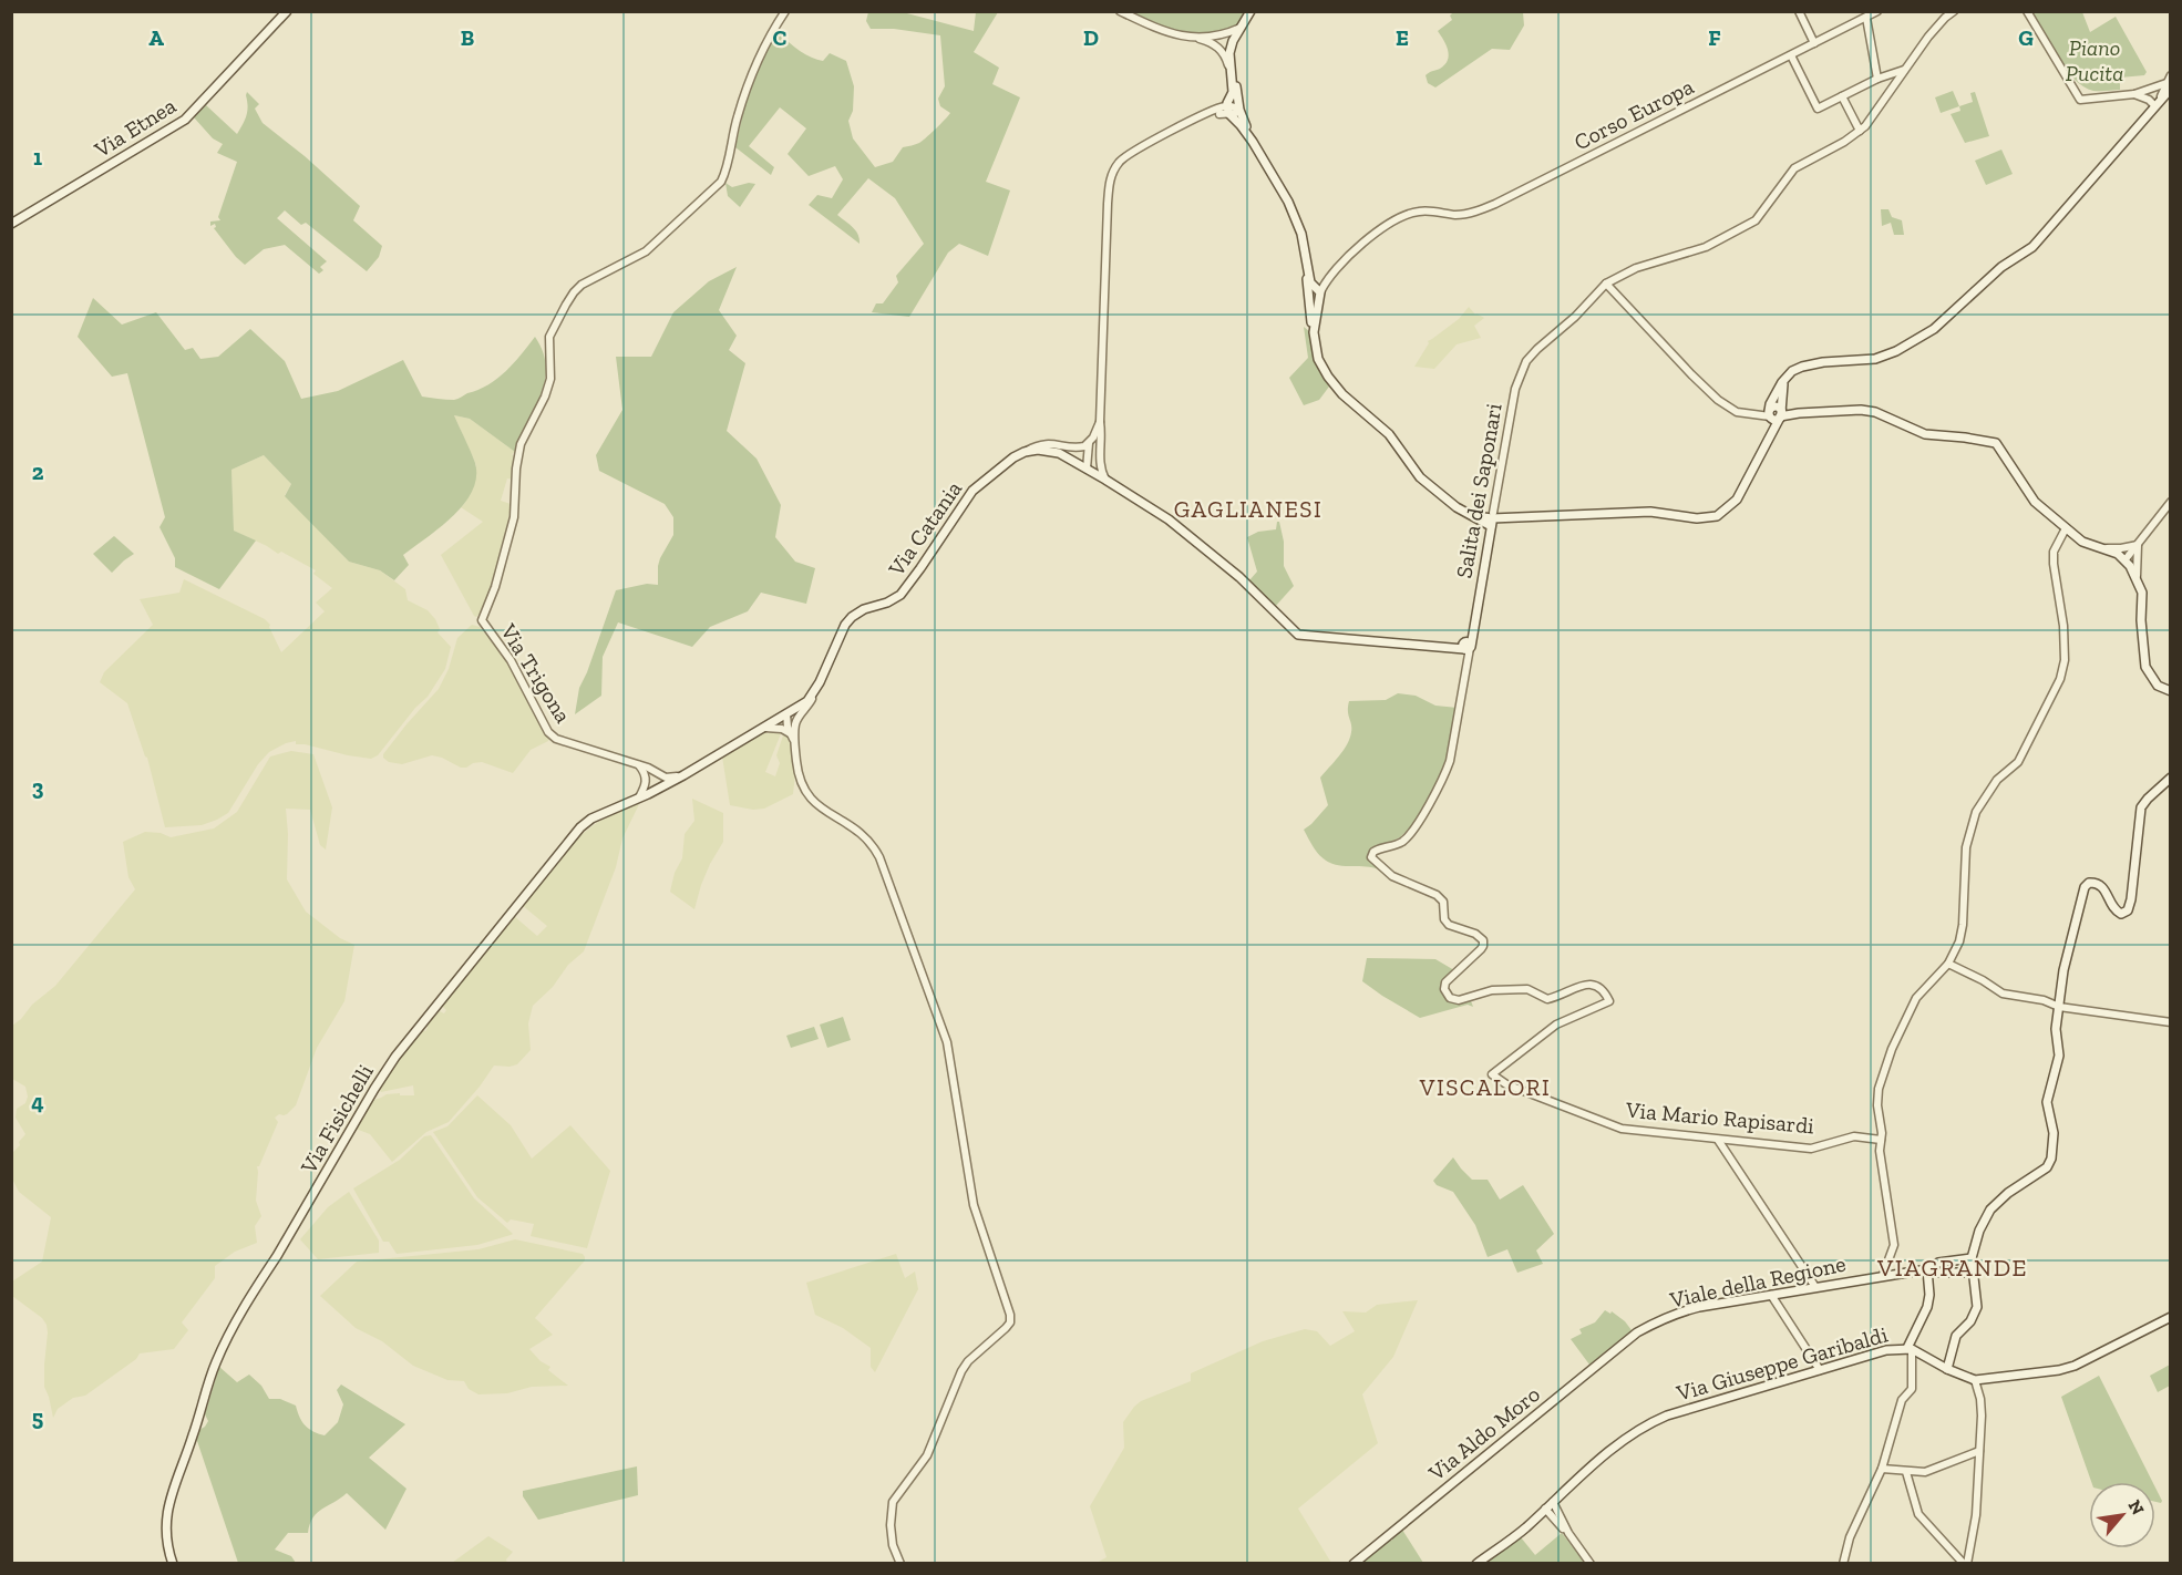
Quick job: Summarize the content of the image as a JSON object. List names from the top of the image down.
{
  "streets": {
    "main road": [
      "Via Etnea",
      "Salita dei Saponari",
      "Via Catania",
      "Via Fisichelli",
      "Viale della Regione",
      "Via Giuseppe Garibaldi",
      "Via Aldo Moro"
    ],
    "street": ["Corso Europa", "Via Trigona", "Via Mario Rapisardi"]
  },
  "crossings": [
    ["Viale della Regione", "Via Aldo Moro"]
  ],
  "districts": ["GAGLIANESI", "VISCALORI", "VIAGRANDE"],
  "parks": ["Piano Pucita"],
  "north": "top right",
  "grid": {
    "columns": [
      "A",
      "B",
      "C",
      "D",
      "E",
      "F",
      "G"
    ],
    "rows": [
      "1",
      "2",
      "3",
      "4",
      "5"
    ]
  }
}
